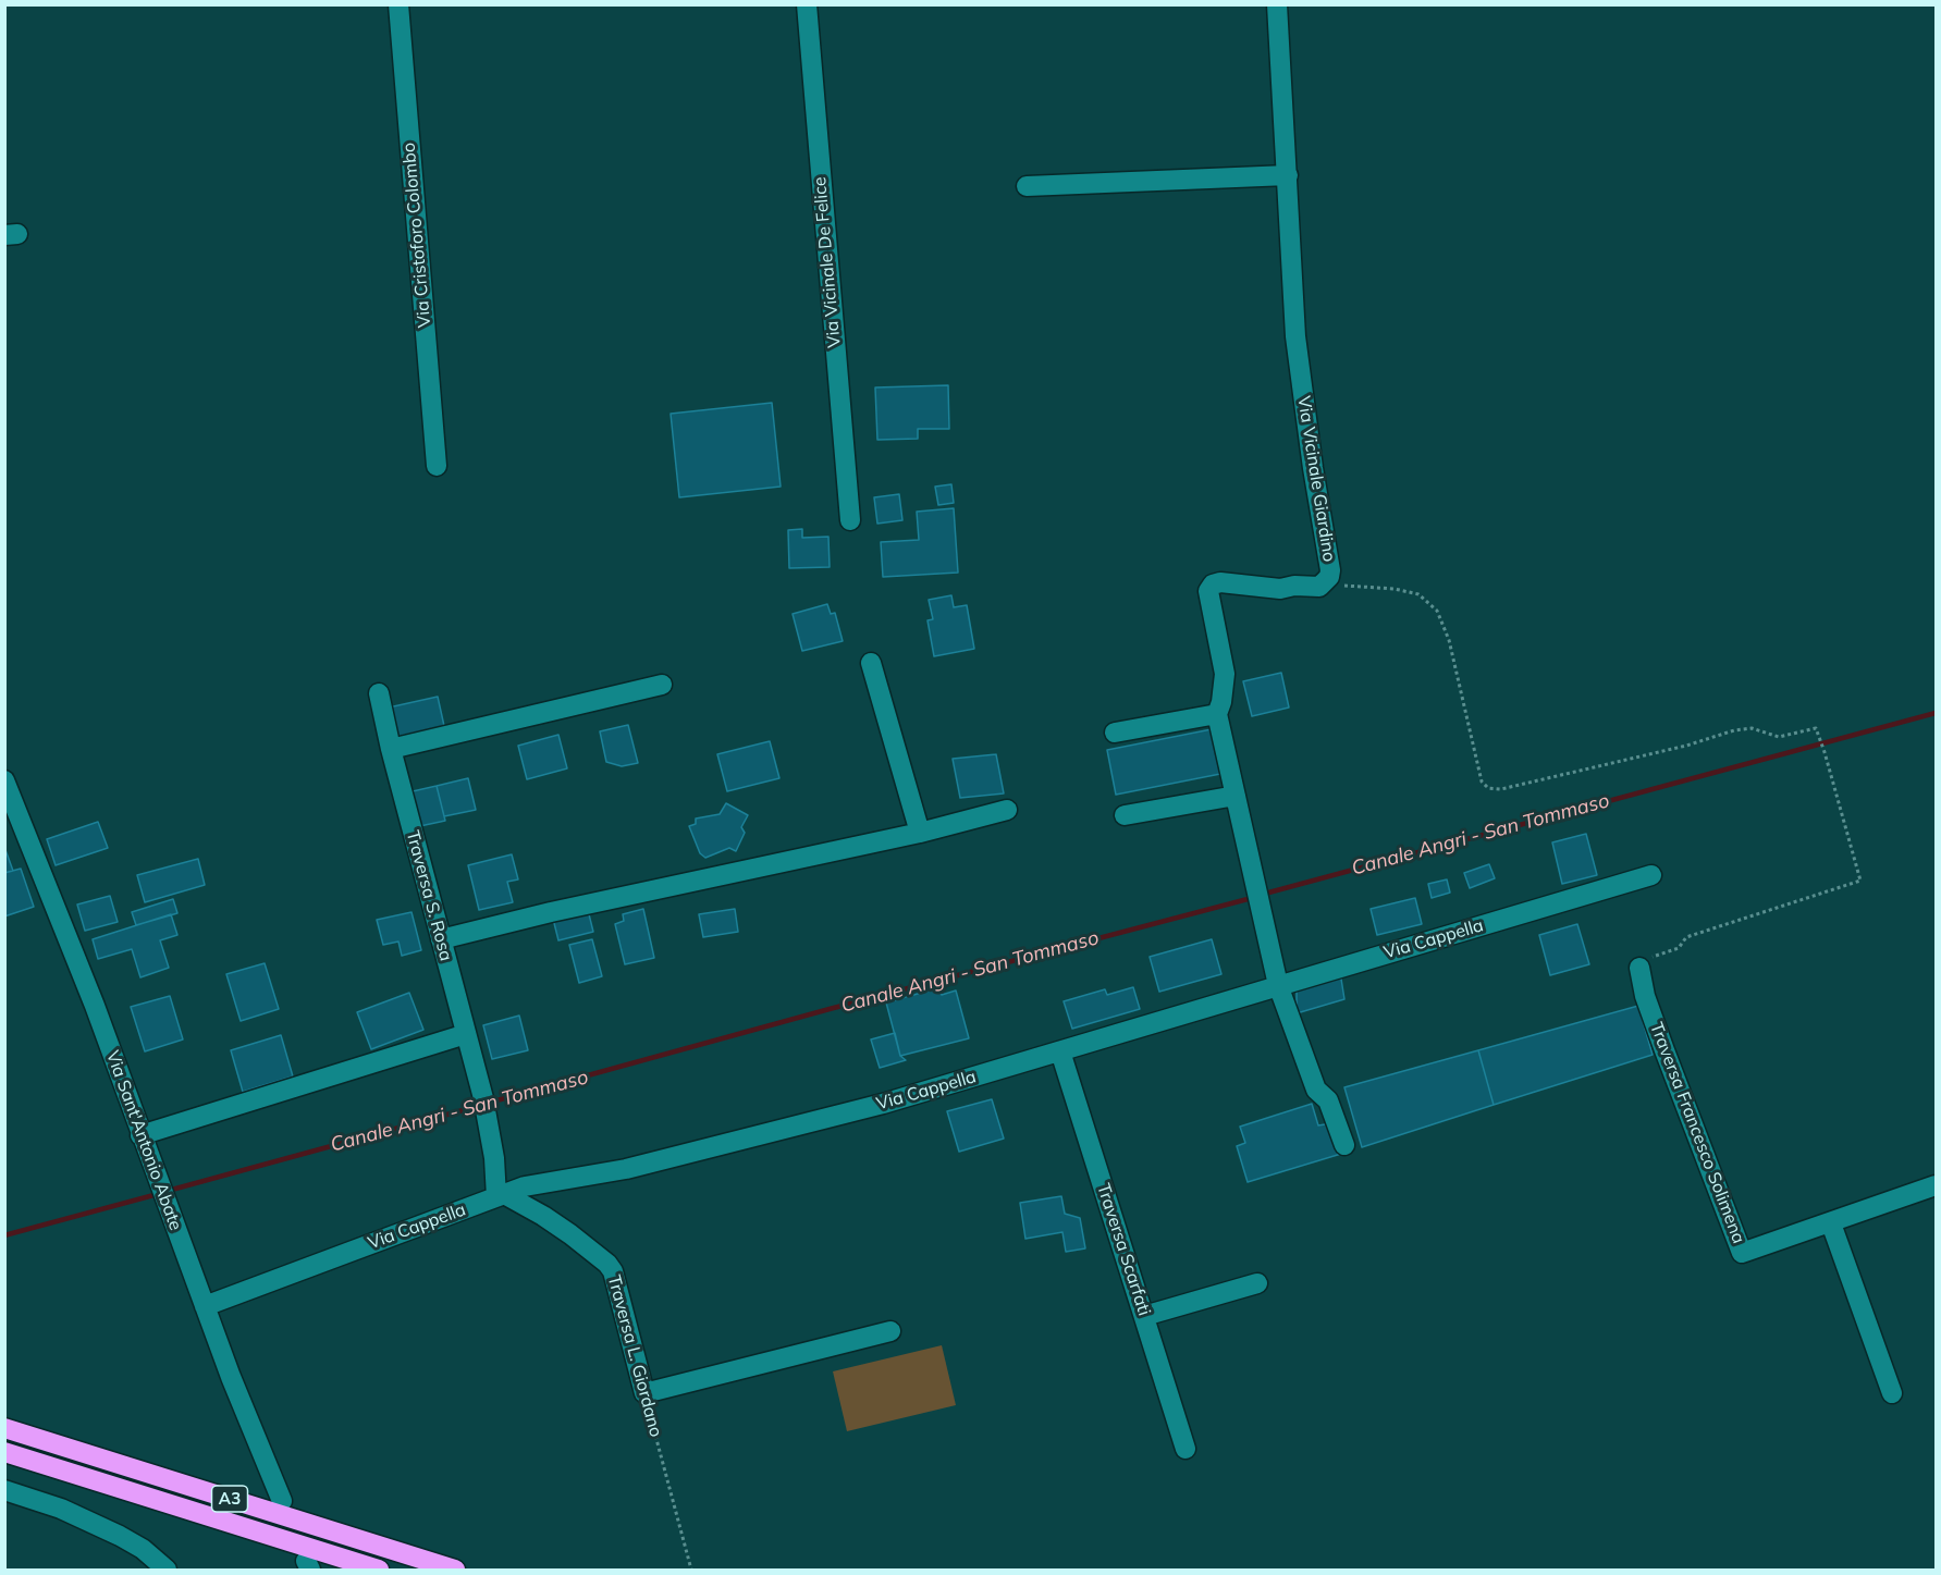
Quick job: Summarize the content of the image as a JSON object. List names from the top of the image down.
{
  "streets": {
    "highway": ["A3"],
    "street": [
      "Via Cristoforo Colombo",
      "Via Vicinale De Felice",
      "Via Vicinale Giardino",
      "Traversa S. Rosa",
      "Via Cappella",
      "Traversa Francesco Solimena",
      "Via Sant'Antonio Abate",
      "Traversa Scarfati",
      "Traversa L. Giordano"
    ]
  },
  "crossings": [
    ["Via Vicinale Giardino", "Via Cappella"],
    ["Traversa S. Rosa", "Via Cappella"],
    ["Traversa S. Rosa", "Traversa L. Giordano"],
    ["Via Cappella", "Via Sant'Antonio Abate"],
    ["Via Cappella", "Traversa Scarfati"],
    ["Via Cappella", "Traversa L. Giordano"]
  ],
  "water": ["Canale Angri - San Tommaso"]
}
